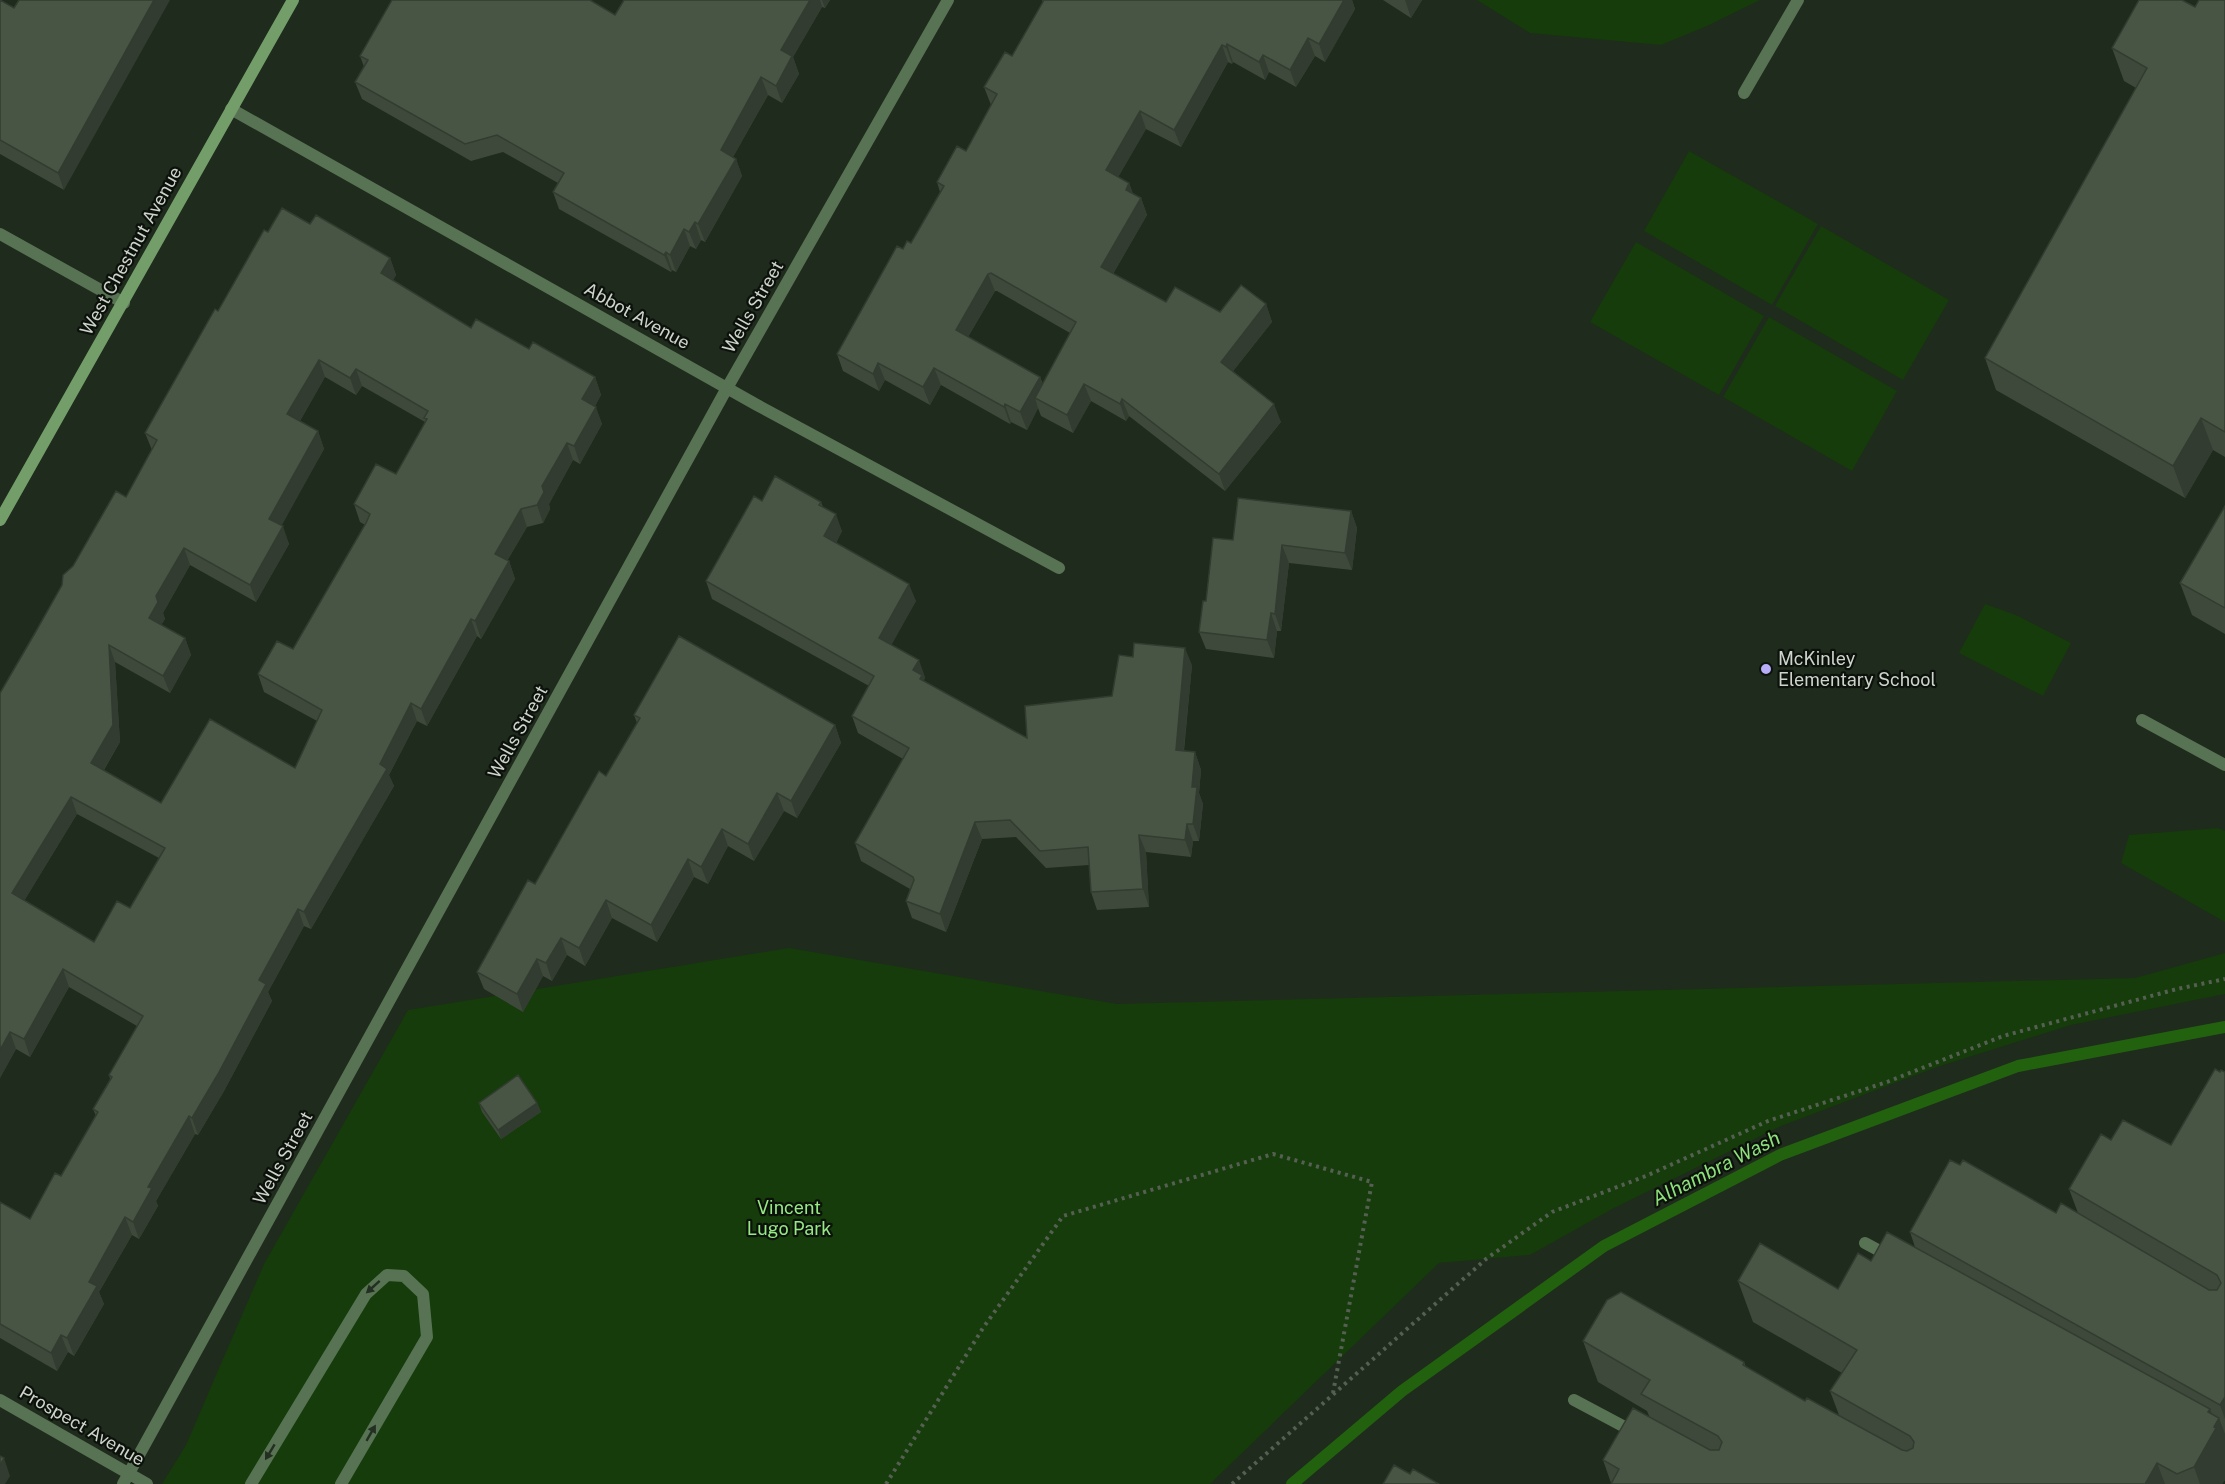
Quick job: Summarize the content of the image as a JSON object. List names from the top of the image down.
{
  "streets": {
    "street": [
      "West Chestnut Avenue",
      "Wells Street",
      "Abbot Avenue",
      "Prospect Avenue"
    ]
  },
  "crossings": [
    ["West Chestnut Avenue", "Abbot Avenue"],
    ["Wells Street", "Abbot Avenue"],
    ["Wells Street", "Prospect Avenue"]
  ],
  "water": ["Alhambra Wash"],
  "parks": ["Vincent Lugo Park"],
  "places": ["McKinley Elementary School"]
}
